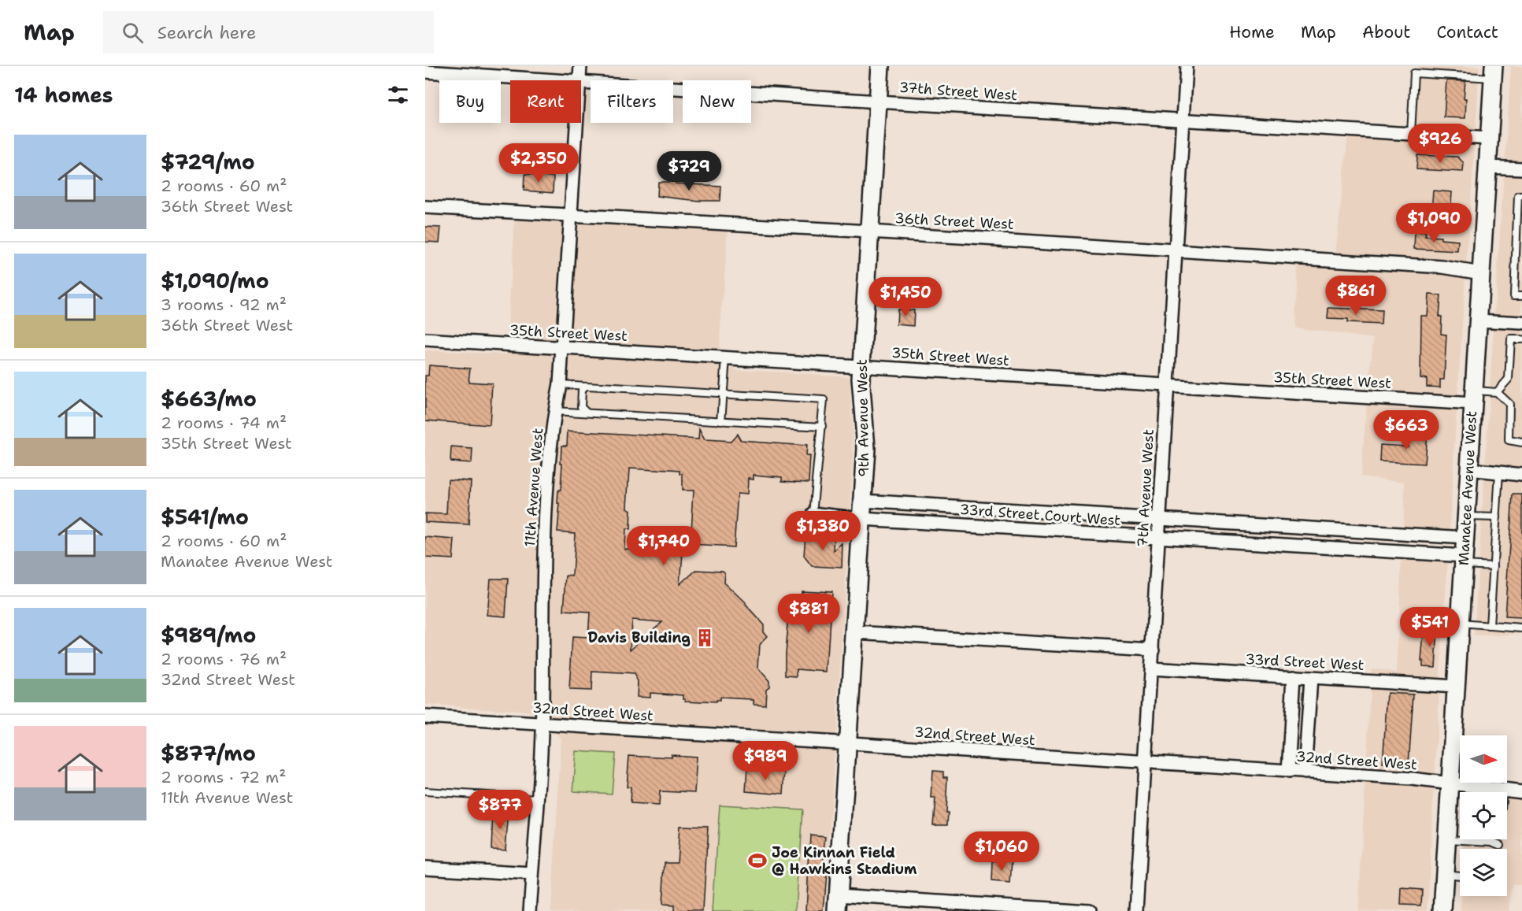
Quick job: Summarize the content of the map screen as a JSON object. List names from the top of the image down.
{
  "streets": {
    "street": [
      "37th Street West",
      "36th Street West",
      "35th Street West",
      "9th Avenue West",
      "11th Avenue West",
      "7th Avenue West",
      "Manatee Avenue West",
      "33rd Street Court West",
      "33rd Street West",
      "32nd Street West"
    ]
  },
  "crossings": [
    ["37th Street West", "9th Avenue West"],
    ["37th Street West", "7th Avenue West"],
    ["37th Street West", "Manatee Avenue West"],
    ["36th Street West", "9th Avenue West"],
    ["36th Street West", "11th Avenue West"],
    ["36th Street West", "7th Avenue West"],
    ["36th Street West", "Manatee Avenue West"],
    ["35th Street West", "9th Avenue West"],
    ["35th Street West", "11th Avenue West"],
    ["35th Street West", "7th Avenue West"],
    ["35th Street West", "Manatee Avenue West"],
    ["9th Avenue West", "33rd Street Court West"],
    ["9th Avenue West", "32nd Street West"],
    ["11th Avenue West", "32nd Street West"],
    ["7th Avenue West", "33rd Street Court West"],
    ["7th Avenue West", "33rd Street West"],
    ["7th Avenue West", "32nd Street West"],
    ["Manatee Avenue West", "33rd Street Court West"],
    ["Manatee Avenue West", "33rd Street West"],
    ["Manatee Avenue West", "32nd Street West"]
  ],
  "places": {
    "building": ["Davis Building"],
    "sports": ["Joe Kinnan Field @ Hawkins Stadium"]
  },
  "north": "right",
  "page": {
    "header": "Map",
    "search": "Search here",
    "nav": [
      "Home",
      "Map",
      "About",
      "Contact"
    ],
    "heading": "14 homes",
    "chip": [
      "Buy",
      "Rent",
      "Filters",
      "New"
    ],
    "list": [
      {
        "name": "$729/mo",
        "note": "2 rooms · 60 m² · 36th Street West"
      },
      {
        "name": "$1,090/mo",
        "note": "3 rooms · 92 m² · 36th Street West"
      },
      {
        "name": "$663/mo",
        "note": "2 rooms · 74 m² · 35th Street West"
      },
      {
        "name": "$541/mo",
        "note": "2 rooms · 60 m² · Manatee Avenue West"
      },
      {
        "name": "$989/mo",
        "note": "2 rooms · 76 m² · 32nd Street West"
      },
      {
        "name": "$877/mo",
        "note": "2 rooms · 72 m² · 11th Avenue West"
      }
    ],
    "price": [
      "$926",
      "$2,350",
      "$729",
      "$1,090",
      "$861",
      "$1,450",
      "$663",
      "$1,380",
      "$1,740",
      "$881",
      "$541",
      "$989",
      "$877",
      "$1,060"
    ]
  }
}
